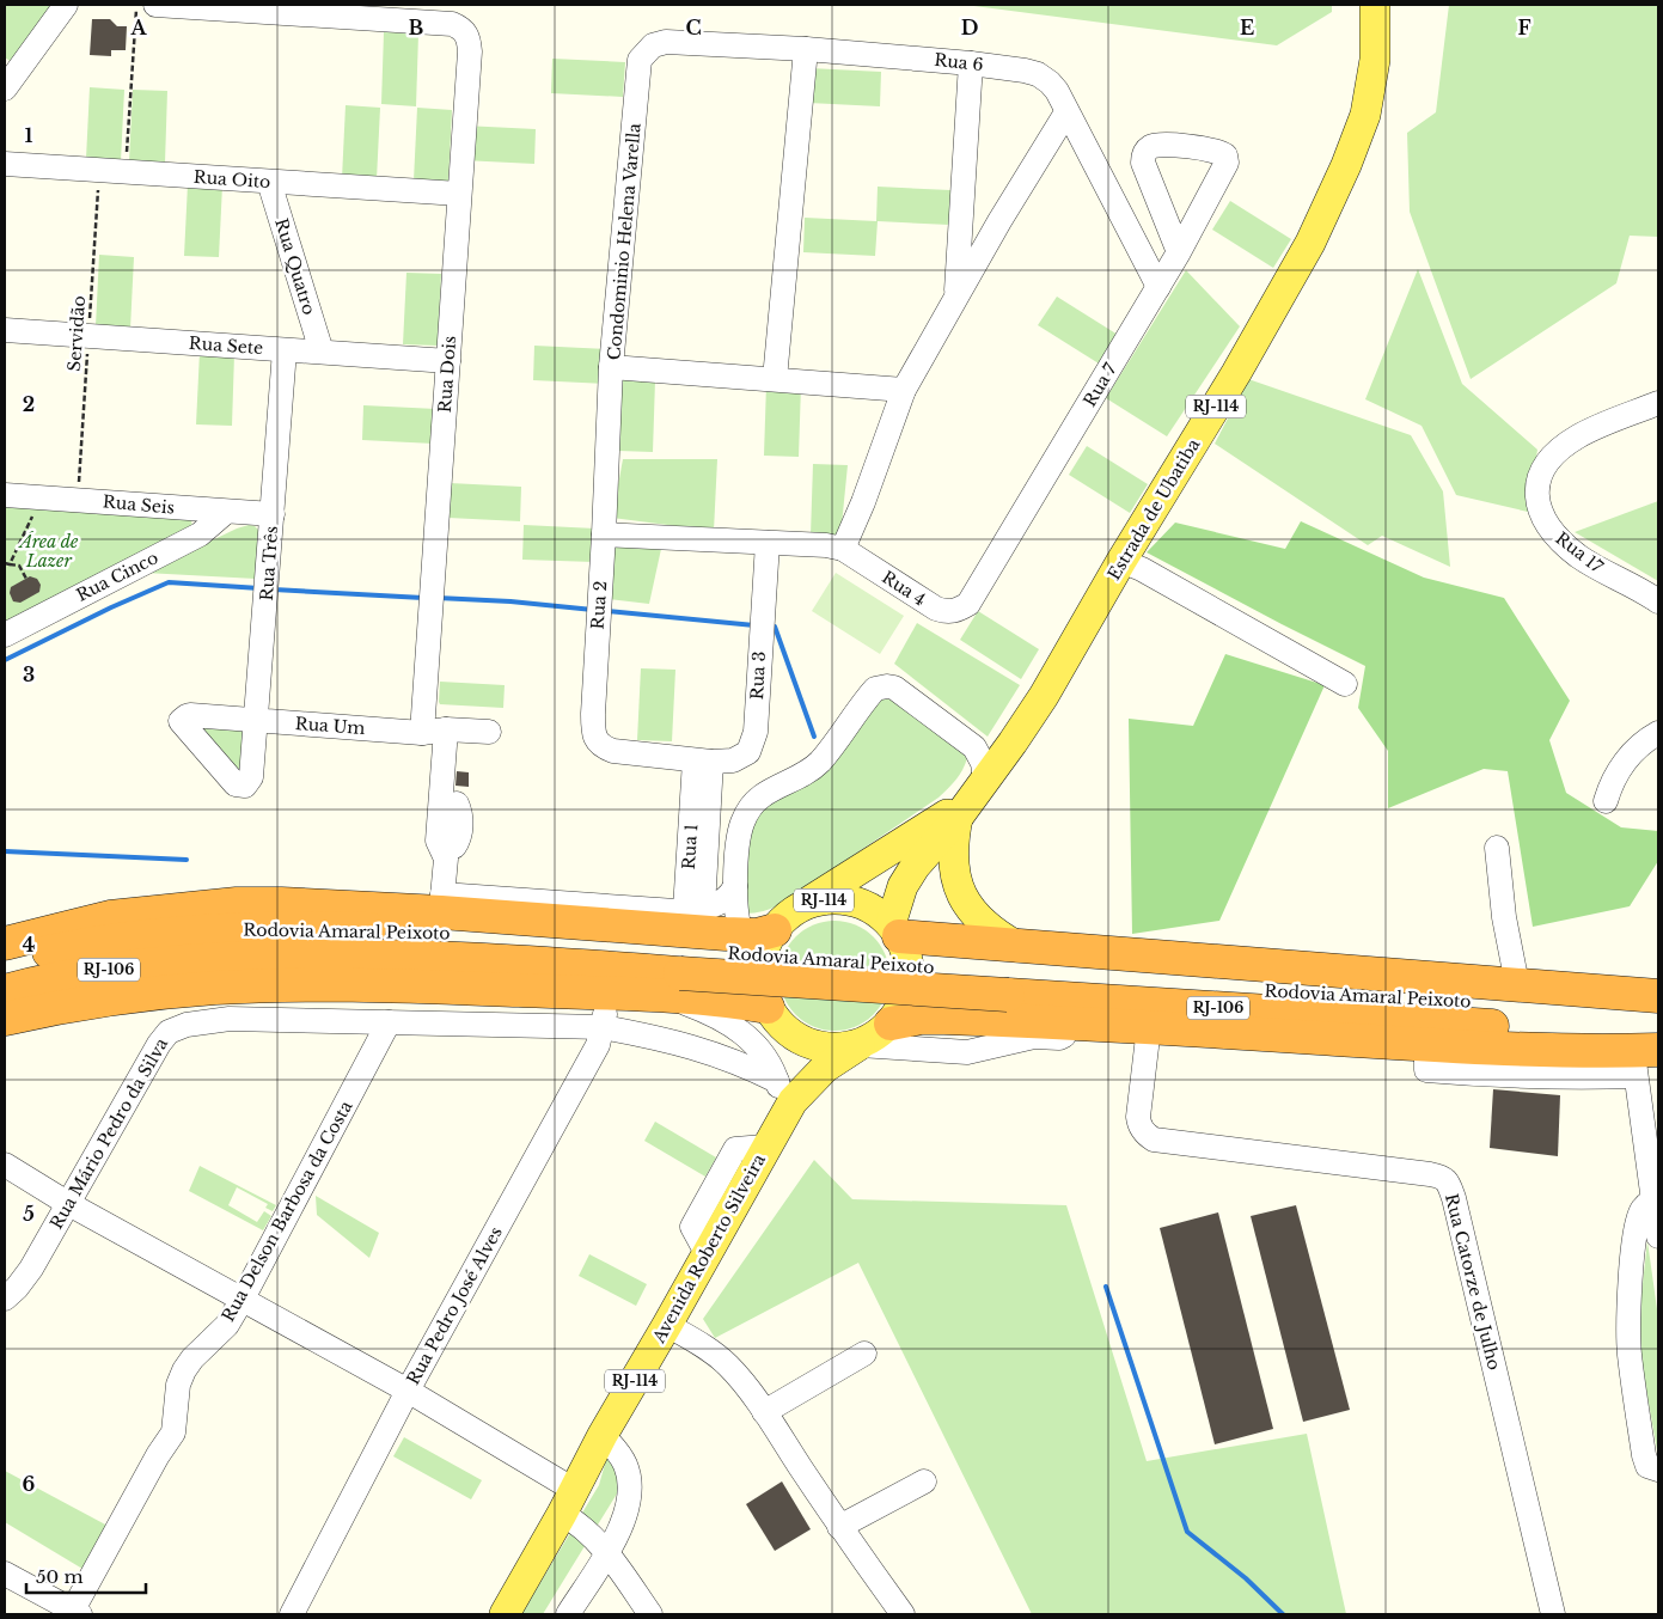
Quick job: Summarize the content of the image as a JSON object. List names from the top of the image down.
{
  "streets": {
    "highway": ["Rodovia Amaral Peixoto", "RJ-106"],
    "main road": ["RJ-114", "Estrada de Ubatiba", "Avenida Roberto Silveira"],
    "street": [
      "Rua 6",
      "Rua Oito",
      "Condominio Helena Varella",
      "Rua Quatro",
      "Rua Sete",
      "Rua Dois",
      "Rua 7",
      "Rua Seis",
      "Rua 17",
      "Rua Três",
      "Rua Cinco",
      "Rua 4",
      "Rua 2",
      "Rua 3",
      "Rua Um",
      "Rua 1",
      "Rua Mário Pedro da Silva",
      "Rua Delson Barbosa da Costa",
      "Rua Catorze de Julho",
      "Rua Pedro José Alves"
    ],
    "path": ["Servidão"]
  },
  "crossings": [
    ["Rua 6", "Condominio Helena Varella"],
    ["Rua 6", "Rua 7"],
    ["Rua Oito", "Rua Quatro"],
    ["Rua Oito", "Servidão"],
    ["Rua Oito", "Rua Dois"],
    ["Condominio Helena Varella", "Rua 2"],
    ["Rua Quatro", "Rua Sete"],
    ["Servidão", "Rua Sete"],
    ["Servidão", "Rua Seis"],
    ["Rua Sete", "Rua Dois"],
    ["Rua Sete", "Rua Três"],
    ["Rua Dois", "Rua Um"],
    ["Rua 7", "Rua 4"],
    ["RJ-114", "Estrada de Ubatiba"],
    ["RJ-114", "Avenida Roberto Silveira"],
    ["Rua Seis", "Rua Três"],
    ["Rua Seis", "Rua Cinco"],
    ["Estrada de Ubatiba", "Avenida Roberto Silveira"],
    ["Rua Três", "Rua Um"],
    ["Rua 2", "Rua 3"],
    ["Rua 2", "Rua 1"],
    ["Rua 3", "Rua 1"],
    ["Rua 1", "Rodovia Amaral Peixoto"],
    ["Rua Mário Pedro da Silva", "Rua Delson Barbosa da Costa"]
  ],
  "parks": ["Área de Lazer"],
  "scale_bar": "50 m",
  "grid": {
    "columns": [
      "A",
      "B",
      "C",
      "D",
      "E",
      "F"
    ],
    "rows": [
      "1",
      "2",
      "3",
      "4",
      "5",
      "6"
    ]
  }
}
